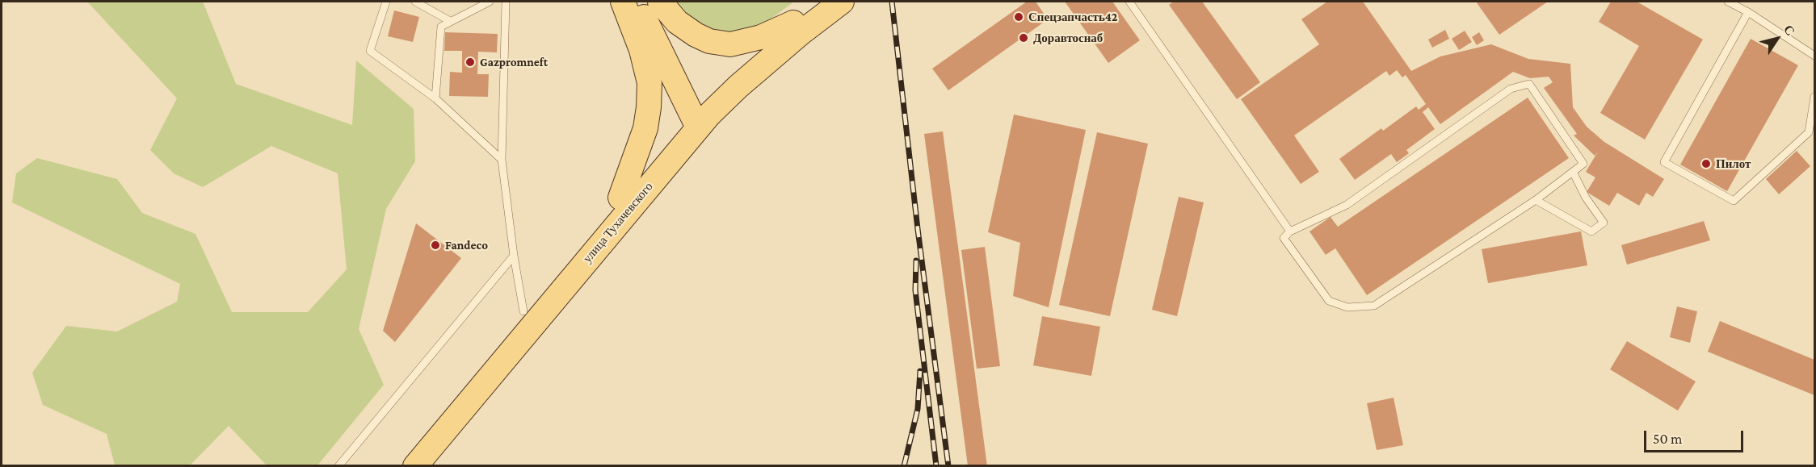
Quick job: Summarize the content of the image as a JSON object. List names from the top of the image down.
{
  "streets": {
    "main road": ["улица Тухачевского"]
  },
  "places": [
    "Спецзапчасть42",
    "Доравтоснаб",
    "Gazpromneft",
    "Пилот",
    "Fandeco"
  ],
  "scale_bar": "50 m",
  "north": "top right"
}
